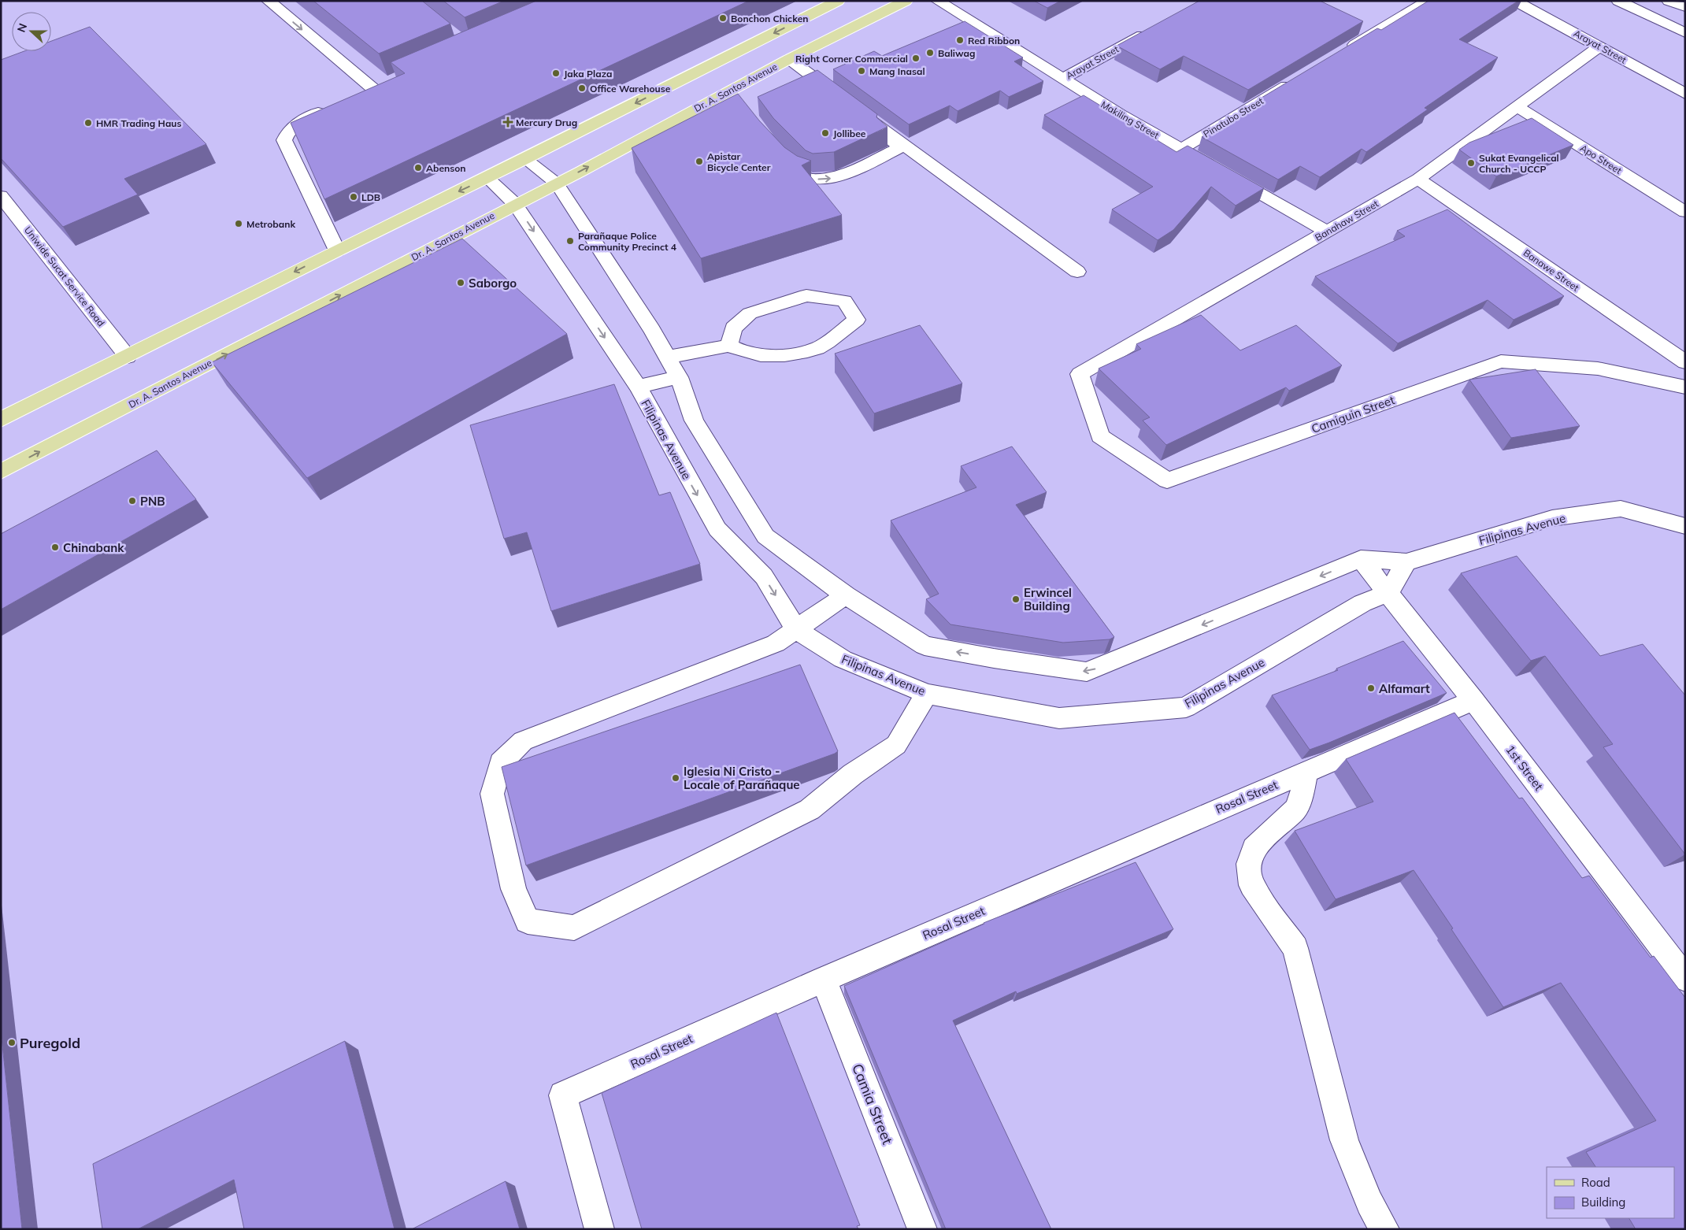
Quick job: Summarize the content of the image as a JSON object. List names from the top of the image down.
{
  "streets": {
    "main road": ["Dr. A. Santos Avenue"],
    "street": [
      "Arayat Street",
      "Pinatubo Street",
      "Makiling Street",
      "Apo Street",
      "Banahaw Street",
      "Banawe Street",
      "Uniwide Sucat Service Road",
      "Camiguin Street",
      "Filipinas Avenue",
      "1st Street",
      "Rosal Street",
      "Camia Street"
    ]
  },
  "crossings": [
    ["Arayat Street", "Makiling Street"],
    ["Arayat Street", "Banahaw Street"],
    ["Dr. A. Santos Avenue", "Filipinas Avenue"],
    ["Pinatubo Street", "Makiling Street"],
    ["Makiling Street", "Banahaw Street"],
    ["Apo Street", "Banahaw Street"],
    ["Banahaw Street", "Banawe Street"],
    ["Banahaw Street", "Camiguin Street"],
    ["Filipinas Avenue", "1st Street"],
    ["1st Street", "Rosal Street"],
    ["Rosal Street", "Camia Street"]
  ],
  "places": {
    "other": [
      "Bonchon Chicken",
      "Red Ribbon",
      "Baliwag",
      "Right Corner Commercial",
      "Mang Inasal",
      "Jaka Plaza",
      "Office Warehouse",
      "HMR Trading Haus",
      "Jollibee",
      "Apistar Bicycle Center",
      "Sukat Evangelical Church - UCCP",
      "Abenson",
      "LDB",
      "Metrobank",
      "Parañaque Police Community Precinct 4",
      "Saborgo",
      "PNB",
      "Chinabank",
      "Erwincel Building",
      "Alfamart",
      "Iglesia Ni Cristo - Locale of Parañaque",
      "Puregold"
    ],
    "health": ["Mercury Drug"]
  },
  "legend": ["Road", "Building"],
  "north": "left"
}
